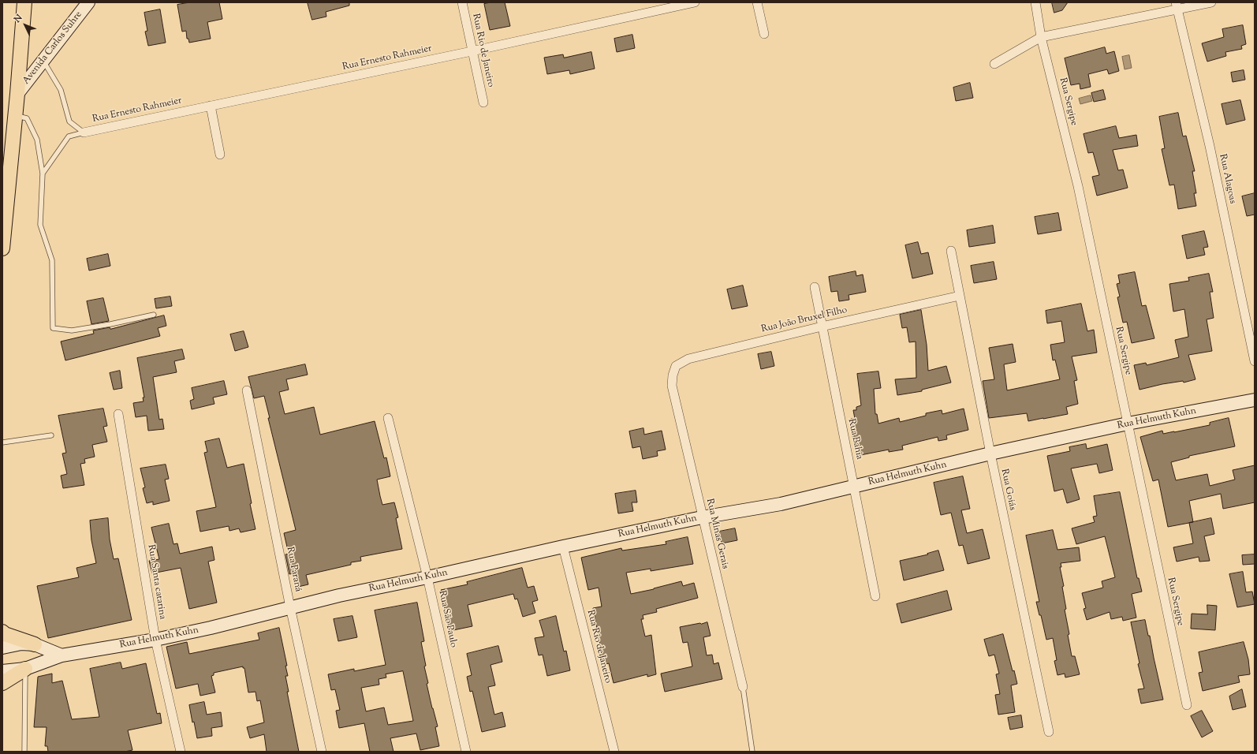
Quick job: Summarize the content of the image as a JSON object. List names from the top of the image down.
{
  "streets": {
    "main road": ["Avenida Carlos Suhre", "Rua Helmuth Kuhn"],
    "street": [
      "Rua Rio de Janeiro",
      "Rua Ernesto Rahmeier",
      "Rua Sergipe",
      "Rua Alagoas",
      "Rua João Bruxel Filho",
      "Rua Bahia",
      "Rua Goiás",
      "Rua Minas Gerais",
      "Rua Paraná",
      "Rua Santa catarina",
      "Rua São Paulo"
    ]
  },
  "crossings": [
    ["Rua Rio de Janeiro", "Rua Ernesto Rahmeier"],
    ["Rua Rio de Janeiro", "Rua Helmuth Kuhn"],
    ["Rua Sergipe", "Rua Helmuth Kuhn"],
    ["Rua João Bruxel Filho", "Rua Bahia"],
    ["Rua João Bruxel Filho", "Rua Goiás"],
    ["Rua João Bruxel Filho", "Rua Minas Gerais"],
    ["Rua Helmuth Kuhn", "Rua Bahia"],
    ["Rua Helmuth Kuhn", "Rua Goiás"],
    ["Rua Helmuth Kuhn", "Rua Minas Gerais"],
    ["Rua Helmuth Kuhn", "Rua Paraná"],
    ["Rua Helmuth Kuhn", "Rua Santa catarina"],
    ["Rua Helmuth Kuhn", "Rua São Paulo"]
  ],
  "north": "top left"
}
